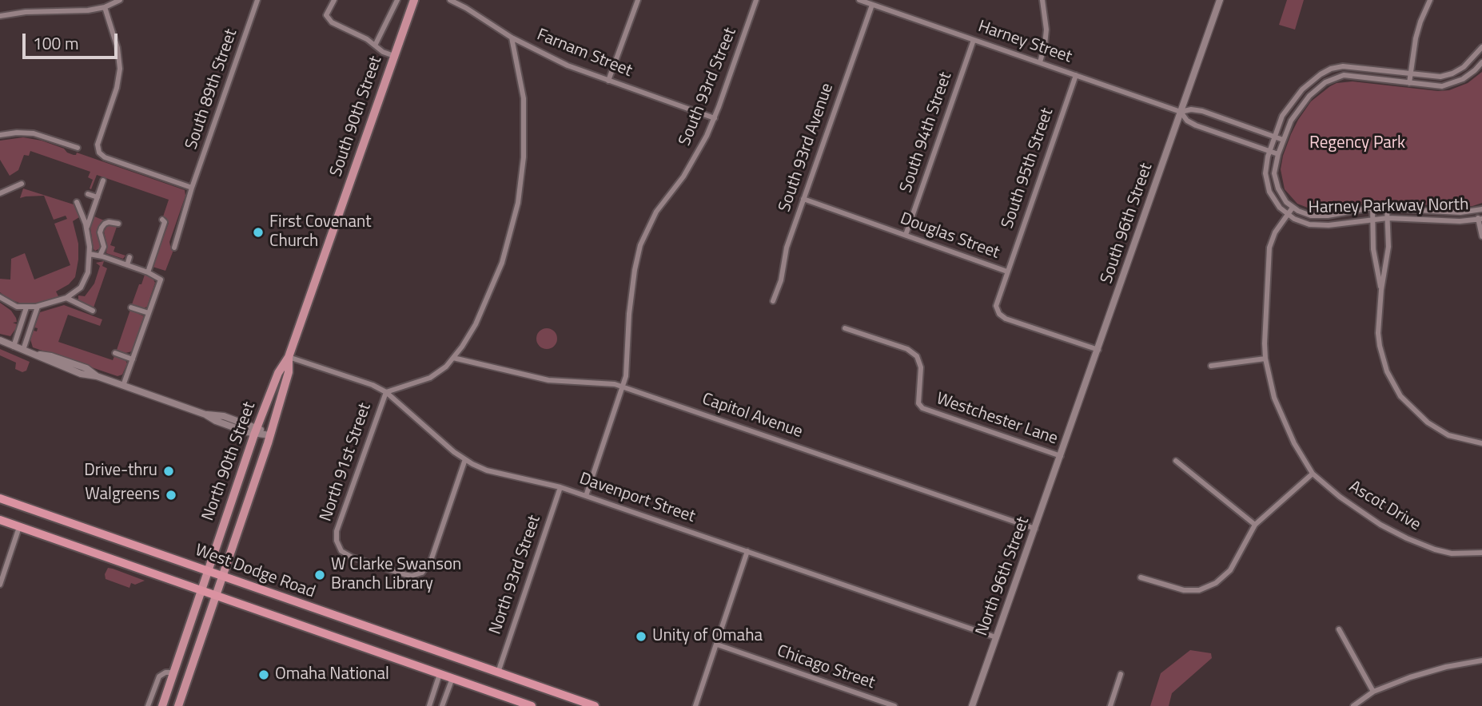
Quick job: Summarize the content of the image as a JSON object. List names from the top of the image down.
{
  "streets": {
    "highway": ["West Dodge Road"],
    "main road": ["South 90th Street", "North 90th Street"],
    "street": [
      "Harney Street",
      "Farnam Street",
      "South 93rd Street",
      "South 89th Street",
      "South 94th Street",
      "South 93rd Avenue",
      "South 95th Street",
      "Harney Parkway North",
      "South 96th Street",
      "Douglas Street",
      "Capitol Avenue",
      "Westchester Lane",
      "North 91st Street",
      "Davenport Street",
      "Ascot Drive",
      "North 93rd Street",
      "North 96th Street",
      "Chicago Street"
    ]
  },
  "crossings": [
    ["Harney Street", "South 94th Street"],
    ["Harney Street", "South 93rd Avenue"],
    ["Harney Street", "South 95th Street"],
    ["Harney Street", "South 96th Street"],
    ["Farnam Street", "South 93rd Street"],
    ["South 93rd Street", "Capitol Avenue"],
    ["South 90th Street", "North 90th Street"],
    ["South 94th Street", "Douglas Street"],
    ["South 93rd Avenue", "Douglas Street"],
    ["South 95th Street", "Douglas Street"],
    ["Harney Parkway North", "Ascot Drive"],
    ["South 96th Street", "Douglas Street"],
    ["South 96th Street", "Westchester Lane"],
    ["South 96th Street", "North 96th Street"],
    ["Capitol Avenue", "North 96th Street"],
    ["Westchester Lane", "North 96th Street"],
    ["North 90th Street", "Davenport Street"],
    ["North 90th Street", "West Dodge Road"],
    ["North 91st Street", "Davenport Street"],
    ["Davenport Street", "North 93rd Street"],
    ["Davenport Street", "North 96th Street"],
    ["West Dodge Road", "North 93rd Street"]
  ],
  "parks": ["Regency Park"],
  "places": [
    "First Covenant Church",
    "Drive-thru",
    "Walgreens",
    "W Clarke Swanson Branch Library",
    "Unity of Omaha",
    "Omaha National"
  ],
  "scale_bar": "100 m"
}
